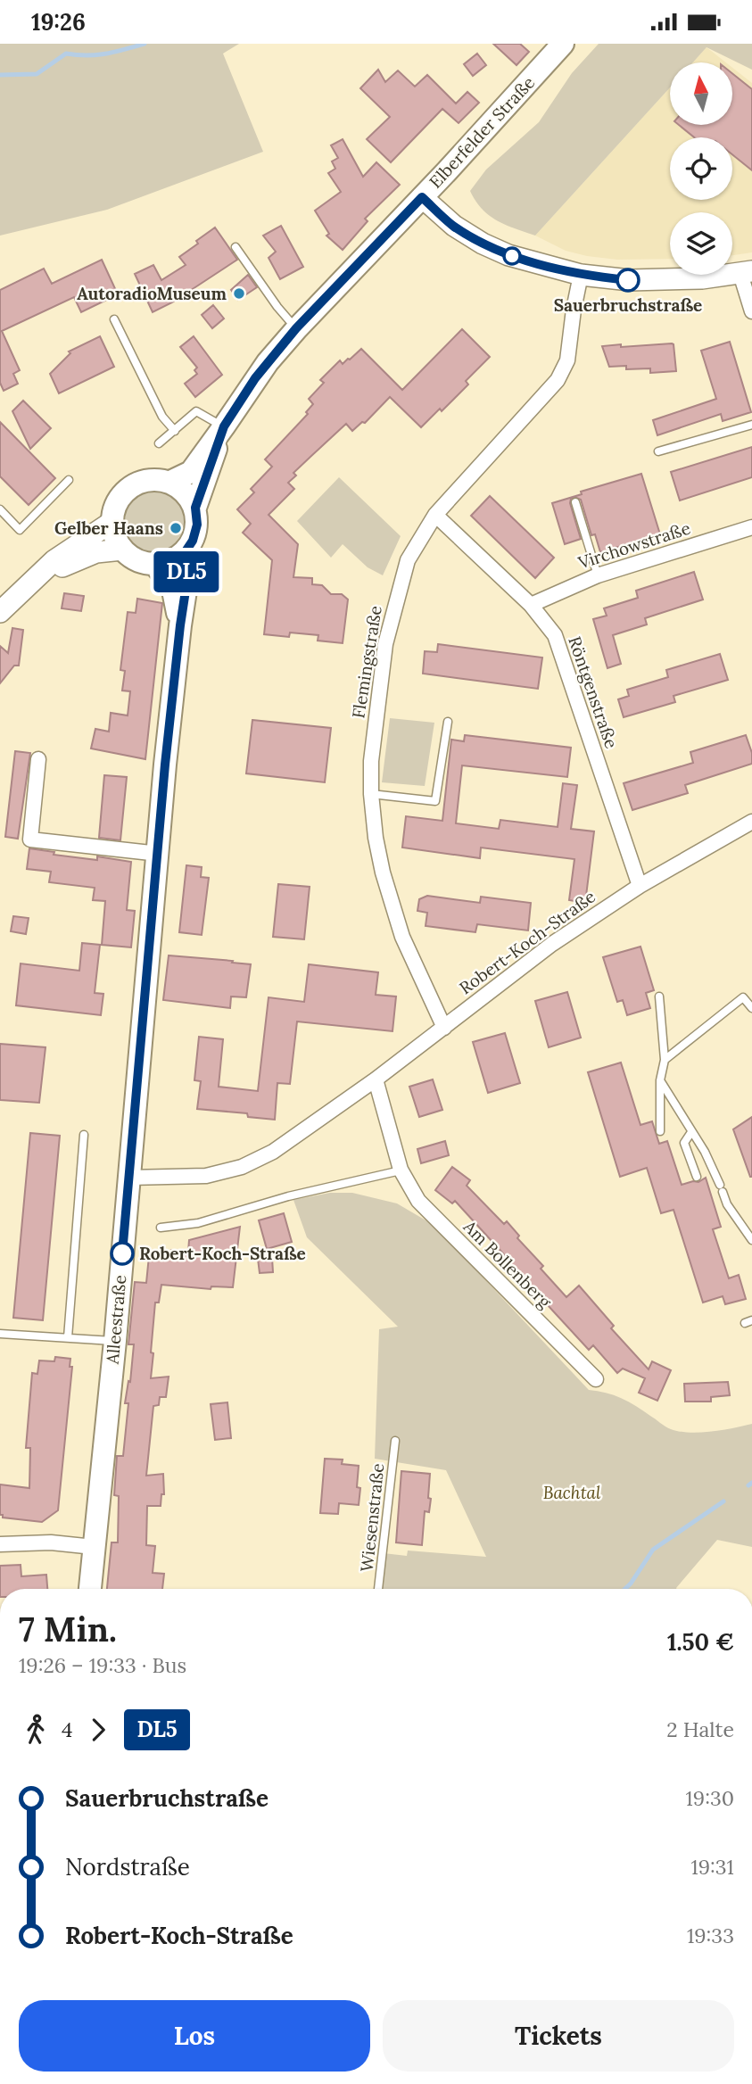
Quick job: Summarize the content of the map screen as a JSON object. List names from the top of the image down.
{
  "streets": {
    "main road": ["Elberfelder Straße", "Alleestraße"],
    "street": [
      "Virchowstraße",
      "Flemingstraße",
      "Röntgenstraße",
      "Robert-Koch-Straße",
      "Am Bollenberg"
    ],
    "lane": ["Wiesenstraße"]
  },
  "crossings": [
    ["Elberfelder Straße", "Alleestraße"],
    ["Virchowstraße", "Röntgenstraße"],
    ["Flemingstraße", "Röntgenstraße"],
    ["Flemingstraße", "Robert-Koch-Straße"],
    ["Röntgenstraße", "Robert-Koch-Straße"],
    ["Robert-Koch-Straße", "Am Bollenberg"],
    ["Robert-Koch-Straße", "Alleestraße"]
  ],
  "parks": ["Bachtal"],
  "places": [
    "Sauerbruchstraße",
    "AutoradioMuseum",
    "Gelber Haans",
    "Robert-Koch-Straße"
  ],
  "lines": ["bus line DL5"],
  "north": "top",
  "page": {
    "status": "19:26",
    "on_map": "DL5",
    "heading": ["7 Min.", "19:26 – 19:33 · Bus", "1.50 €"],
    "legs": ["4", "DL5", "2 Halte"],
    "list": [
      {
        "name": "Sauerbruchstraße",
        "value": "19:30"
      },
      {
        "name": "Nordstraße",
        "value": "19:31"
      },
      {
        "name": "Robert-Koch-Straße",
        "value": "19:33"
      }
    ],
    "buttons": ["Los", "Tickets"]
  }
}
